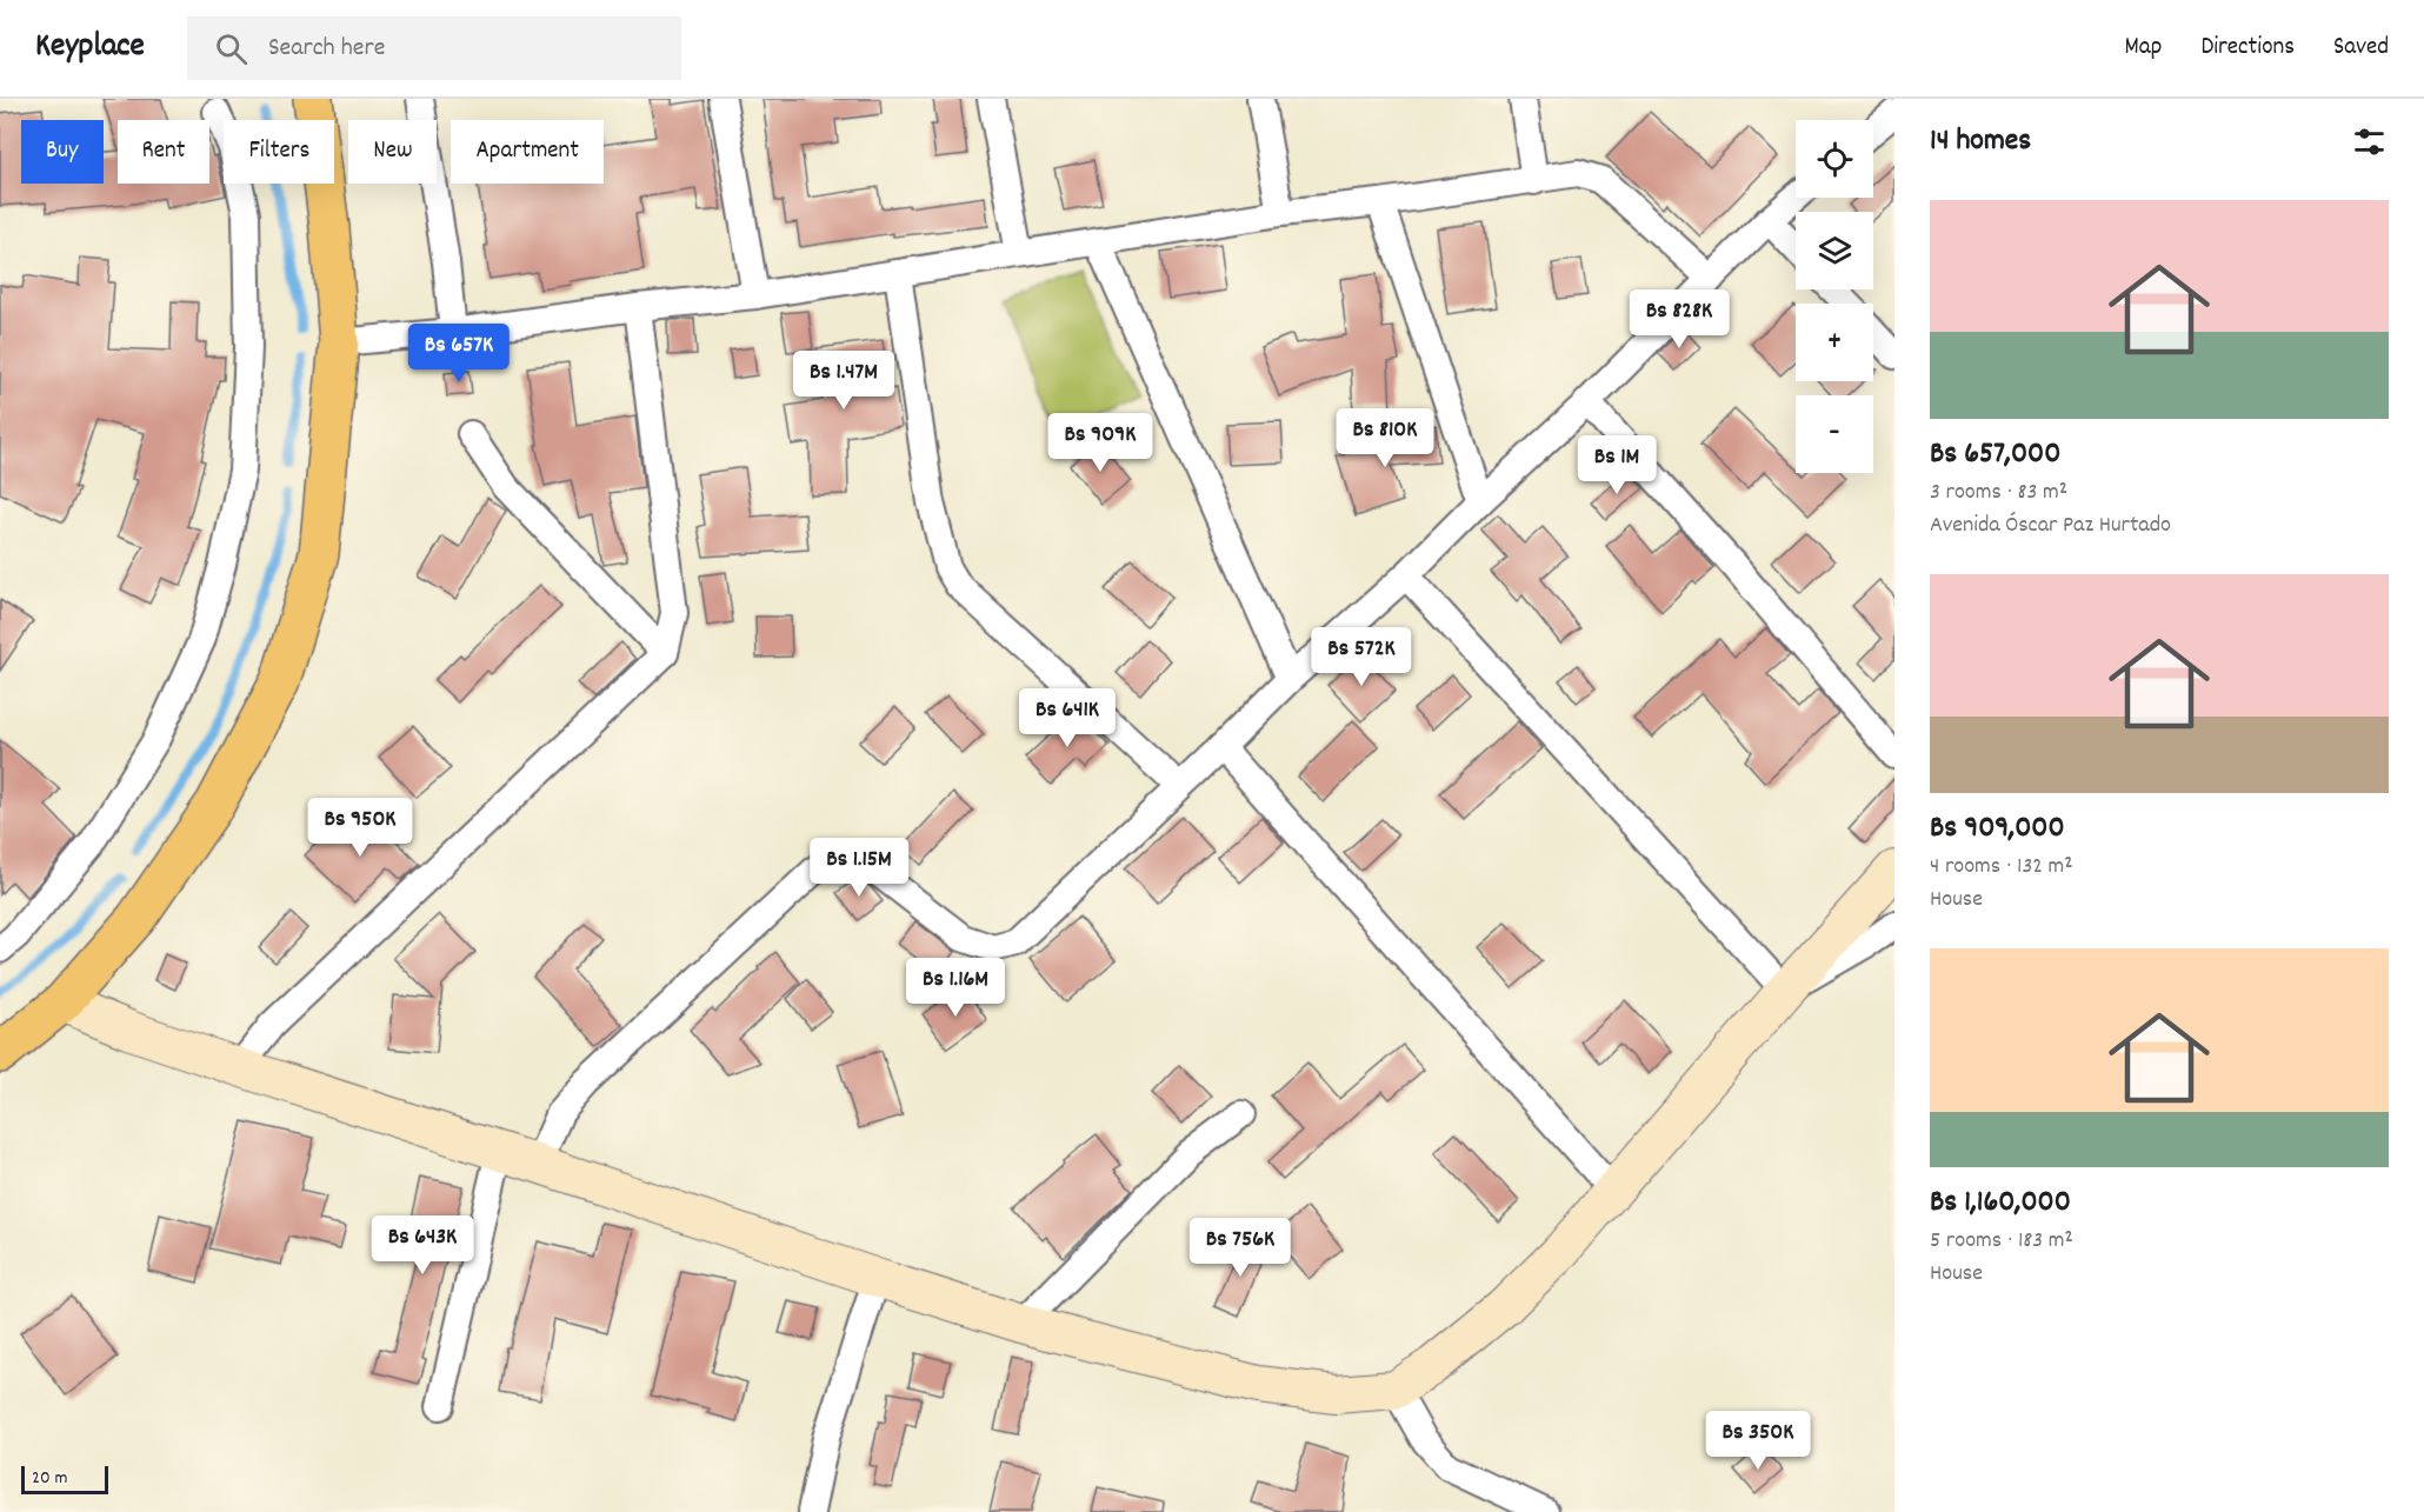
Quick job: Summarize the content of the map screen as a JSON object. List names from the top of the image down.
{
  "scale_bar": "20 m",
  "page": {
    "header": "Keyplace",
    "search": "Search here",
    "nav": ["Map", "Directions", "Saved"],
    "heading": "14 homes",
    "map_buttons": ["+", "−"],
    "chip": [
      "Buy",
      "Rent",
      "Filters",
      "New",
      "Apartment"
    ],
    "list": [
      {
        "name": "Bs 657,000",
        "note": "3 rooms · 83 m² · Avenida Óscar Paz Hurtado"
      },
      {
        "name": "Bs 909,000",
        "note": "4 rooms · 132 m² · House"
      },
      {
        "name": "Bs 1,160,000",
        "note": "5 rooms · 183 m² · House"
      }
    ],
    "price": [
      "Bs 828K",
      "Bs 657K",
      "Bs 1.47M",
      "Bs 810K",
      "Bs 909K",
      "Bs 1M",
      "Bs 572K",
      "Bs 641K",
      "Bs 950K",
      "Bs 1.15M",
      "Bs 1.16M",
      "Bs 643K",
      "Bs 756K",
      "Bs 350K"
    ],
    "scale": "20 m"
  }
}
